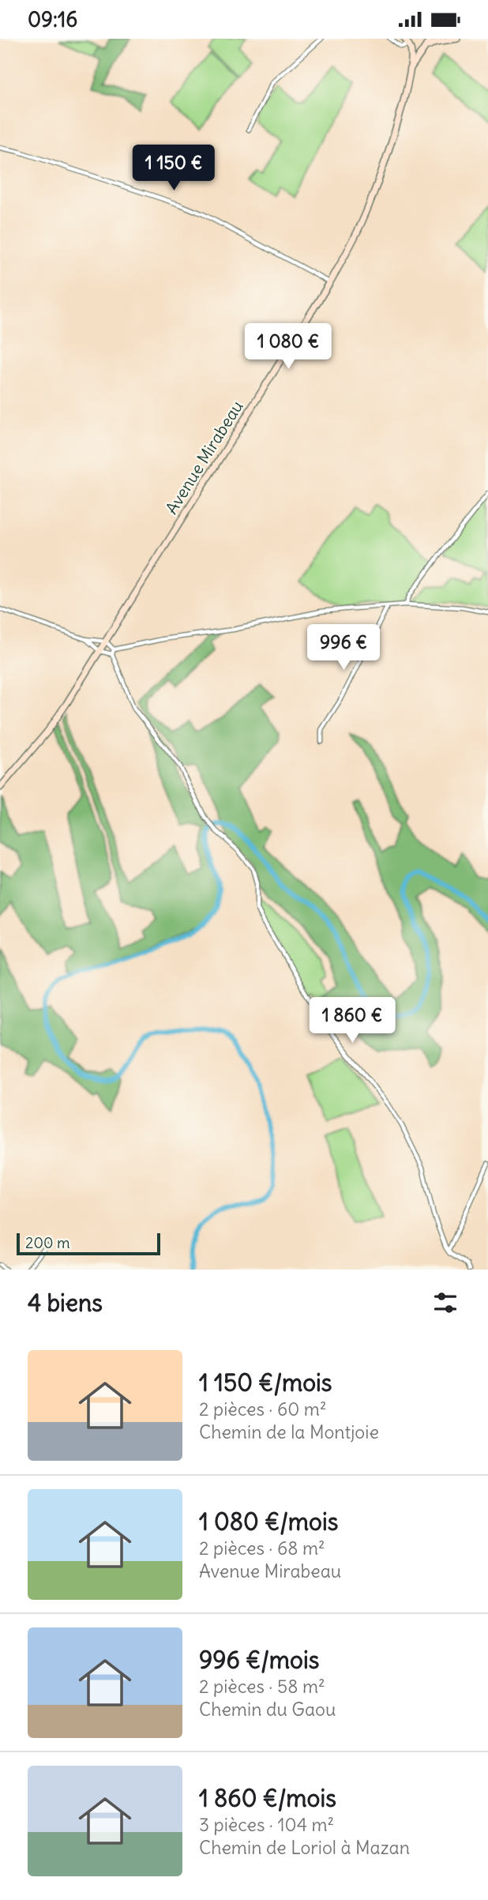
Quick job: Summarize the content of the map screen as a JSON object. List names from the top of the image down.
{
  "streets": {
    "main road": ["Avenue Mirabeau"]
  },
  "scale_bar": "200 m",
  "page": {
    "status": "09:16",
    "price": [
      "1 150 €",
      "1 080 €",
      "996 €",
      "1 860 €"
    ],
    "scale": "200 m",
    "heading": "4 biens",
    "list": [
      {
        "name": "1 150 €/mois",
        "note": "2 pièces · 60 m² · Chemin de la Montjoie"
      },
      {
        "name": "1 080 €/mois",
        "note": "2 pièces · 68 m² · Avenue Mirabeau"
      },
      {
        "name": "996 €/mois",
        "note": "2 pièces · 58 m² · Chemin du Gaou"
      },
      {
        "name": "1 860 €/mois",
        "note": "3 pièces · 104 m² · Chemin de Loriol à Mazan"
      }
    ]
  }
}
